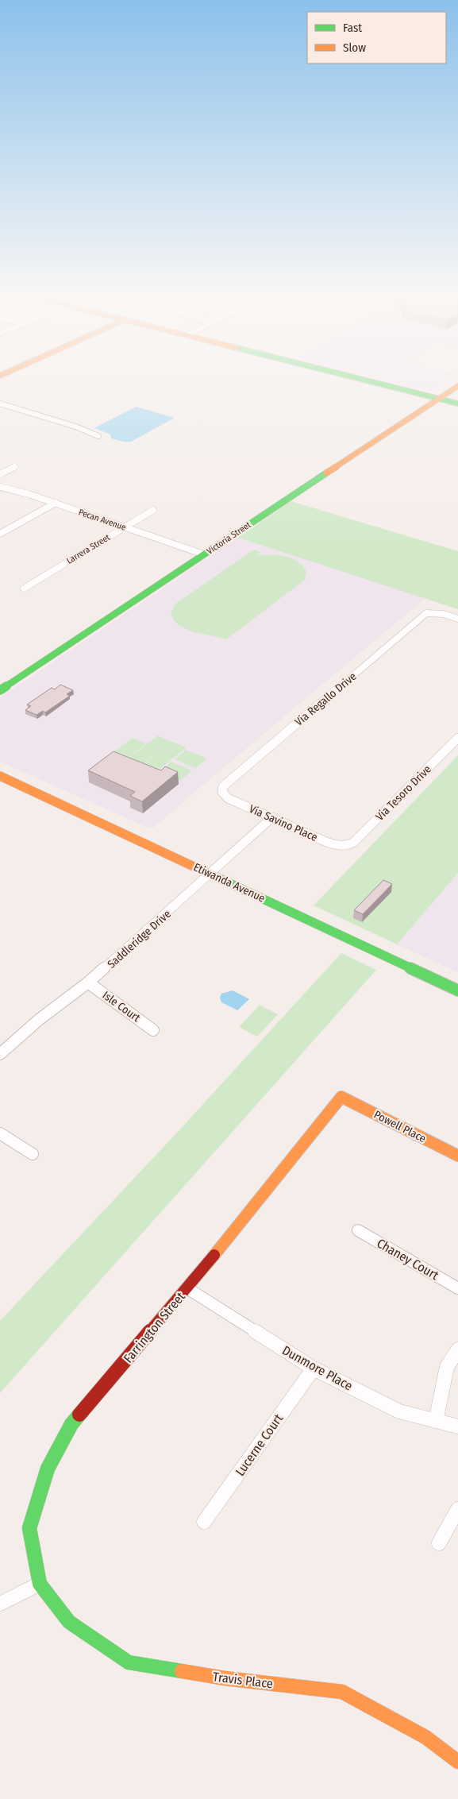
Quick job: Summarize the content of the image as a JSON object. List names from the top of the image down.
{
  "streets": {
    "street": [
      "Pecan Avenue",
      "Victoria Street",
      "Larrera Street",
      "Via Regallo Drive",
      "Via Tesoro Drive",
      "Via Savino Place",
      "Etiwanda Avenue",
      "Saddleridge Drive",
      "Isle Court",
      "Powell Place",
      "Chaney Court",
      "Farrington Street",
      "Dunmore Place",
      "Lucerne Court",
      "Travis Place"
    ]
  },
  "crossings": [
    ["Pecan Avenue", "Victoria Street"],
    ["Pecan Avenue", "Larrera Street"],
    ["Via Regallo Drive", "Via Savino Place"],
    ["Via Tesoro Drive", "Via Savino Place"],
    ["Via Savino Place", "Saddleridge Drive"],
    ["Etiwanda Avenue", "Saddleridge Drive"],
    ["Saddleridge Drive", "Isle Court"],
    ["Powell Place", "Farrington Street"],
    ["Farrington Street", "Dunmore Place"],
    ["Farrington Street", "Travis Place"],
    ["Dunmore Place", "Lucerne Court"]
  ],
  "legend": ["Fast", "Slow"]
}
